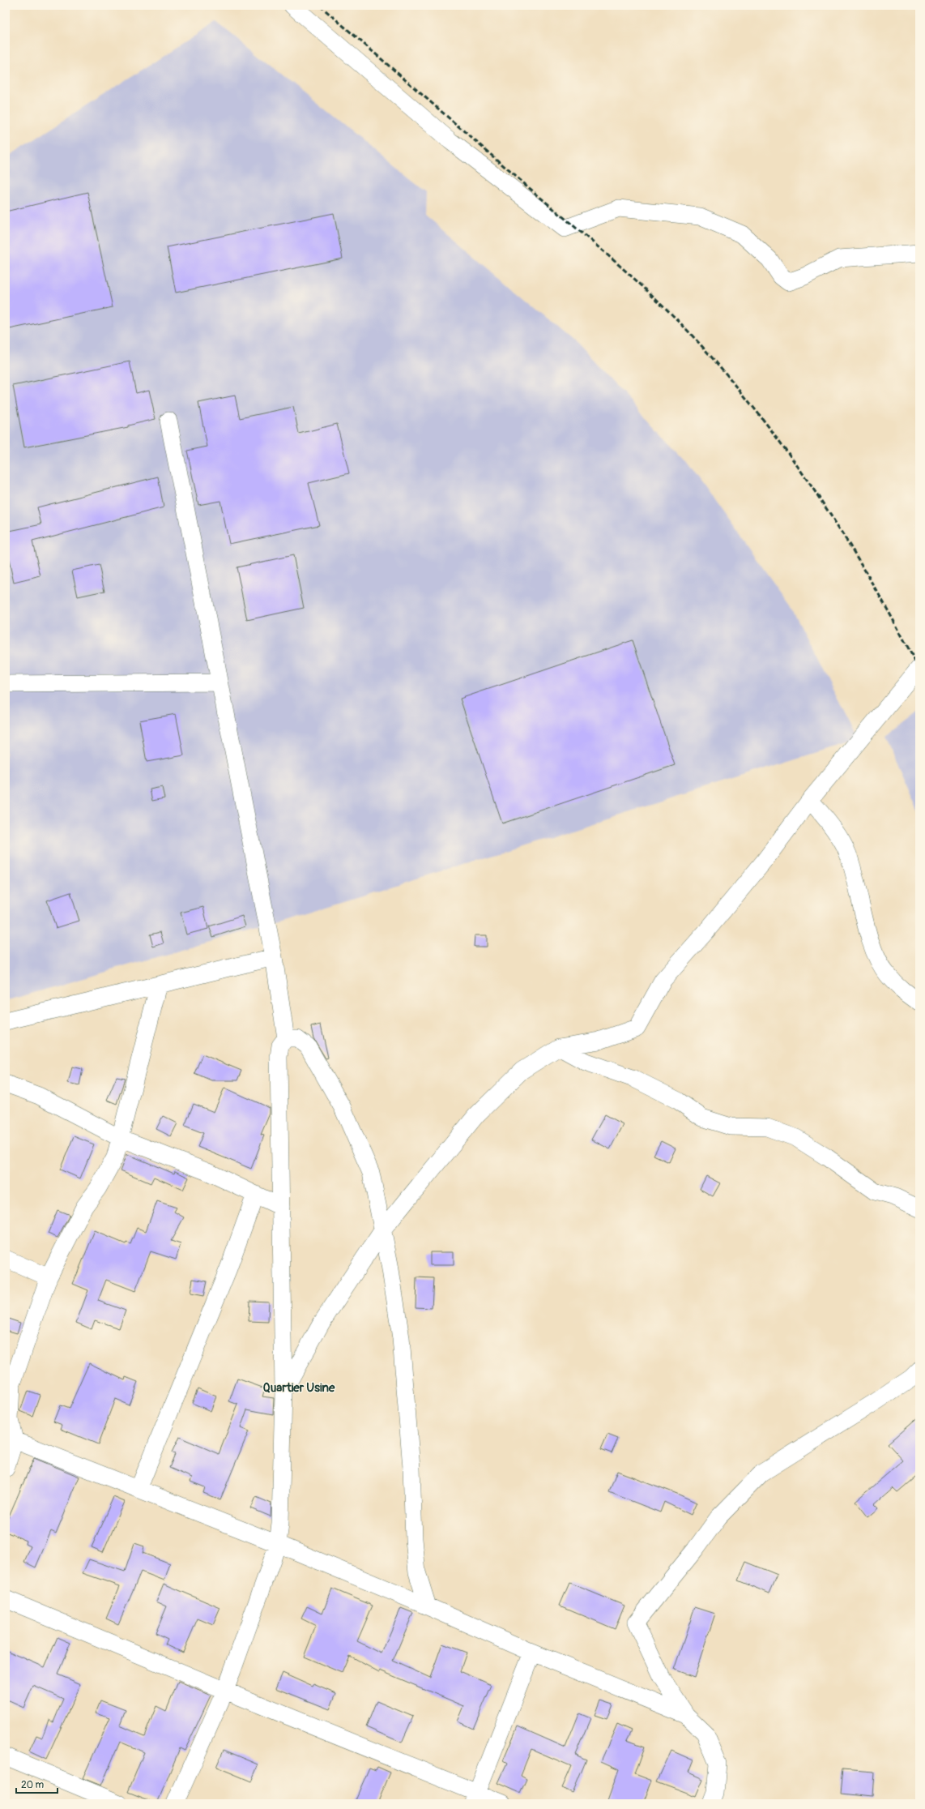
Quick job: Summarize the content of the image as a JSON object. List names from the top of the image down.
{
  "districts": ["Quartier Usine"],
  "scale_bar": "20 m"
}
